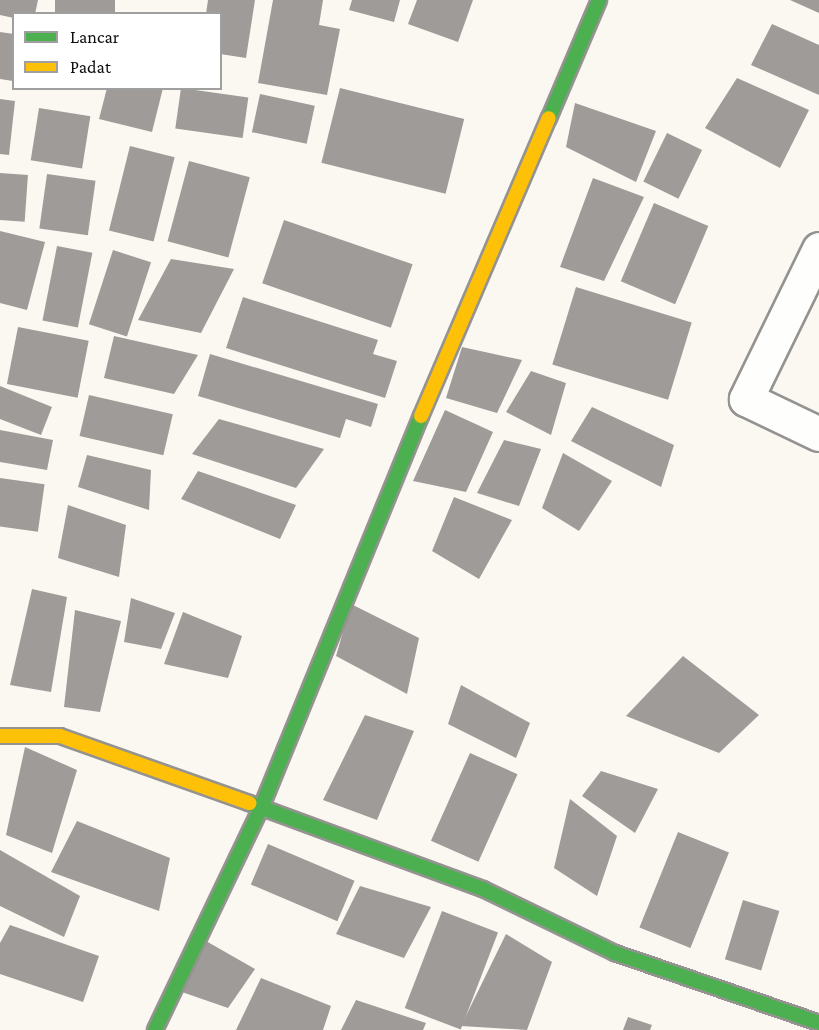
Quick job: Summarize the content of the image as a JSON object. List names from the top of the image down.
{
  "legend": ["Lancar", "Padat"]
}
